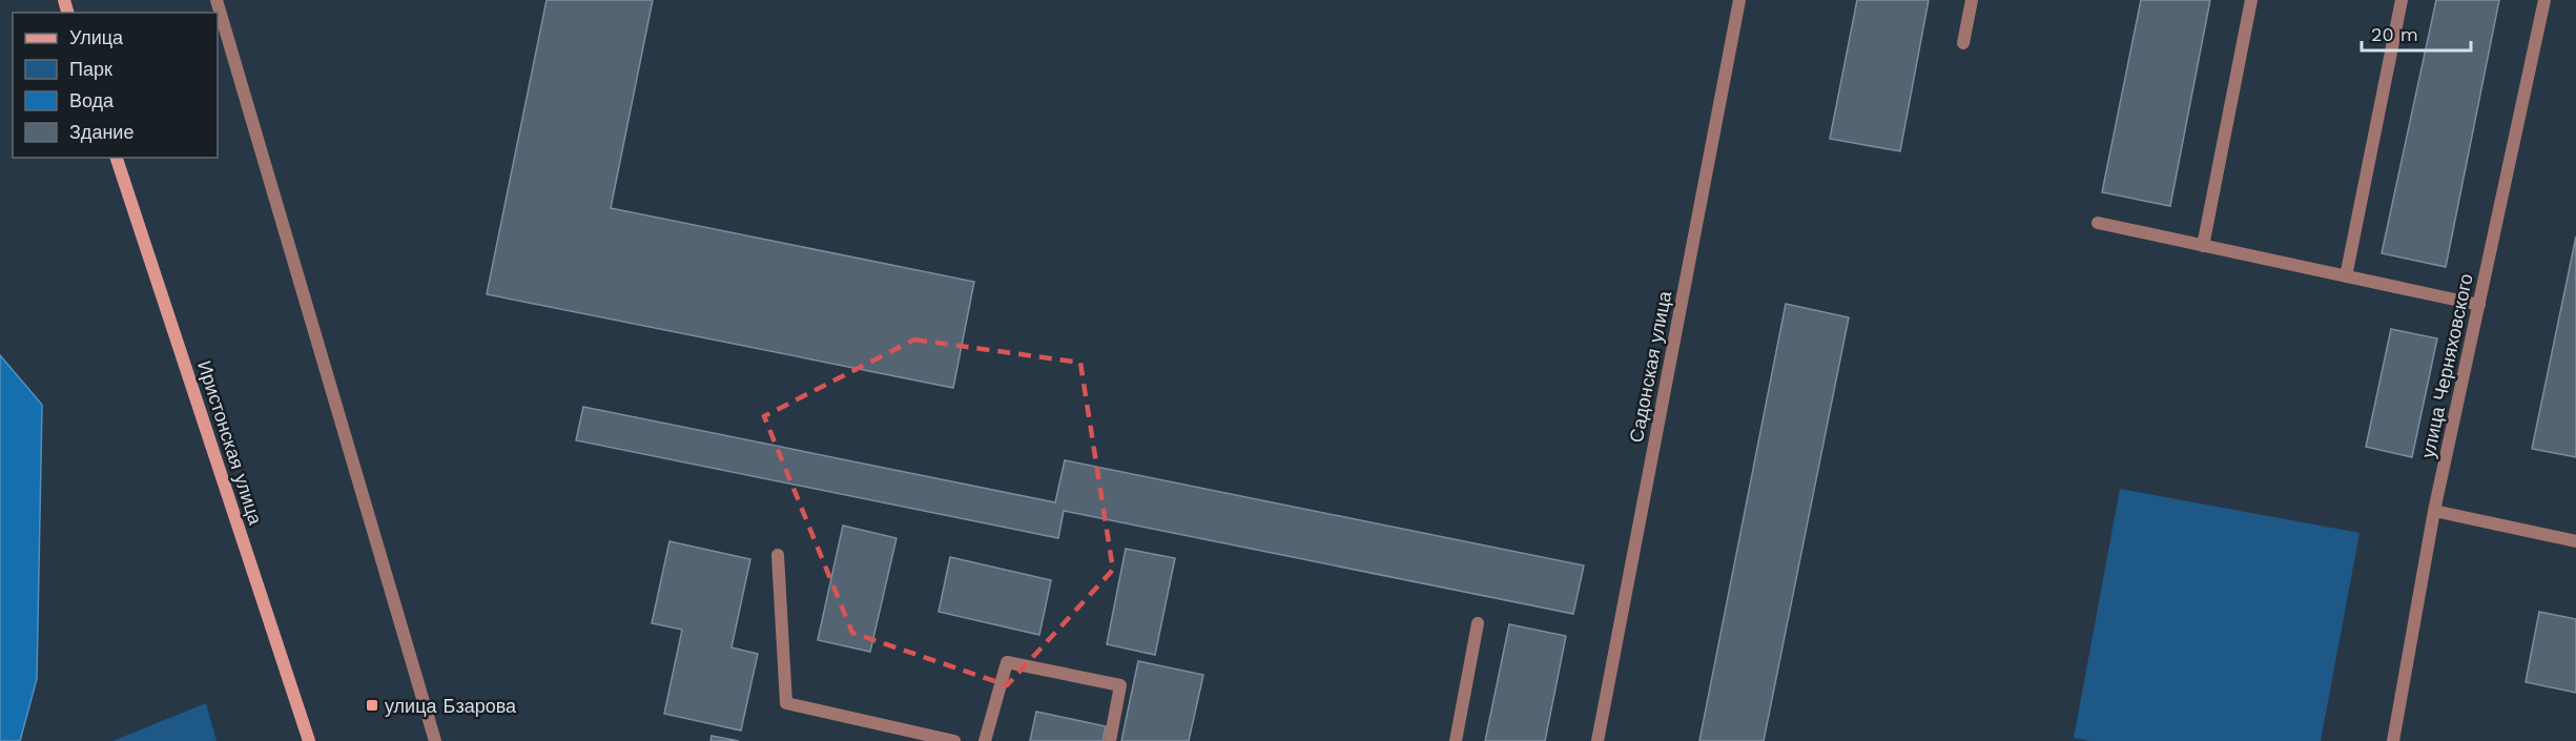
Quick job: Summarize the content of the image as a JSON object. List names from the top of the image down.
{
  "streets": {
    "main road": ["Иристонская улица"],
    "street": ["улица Черняховского", "Садонская улица"]
  },
  "places": {
    "transit": ["улица Бзарова"]
  },
  "legend": [
    "Улица",
    "Парк",
    "Вода",
    "Здание"
  ],
  "scale_bar": "20 m"
}
